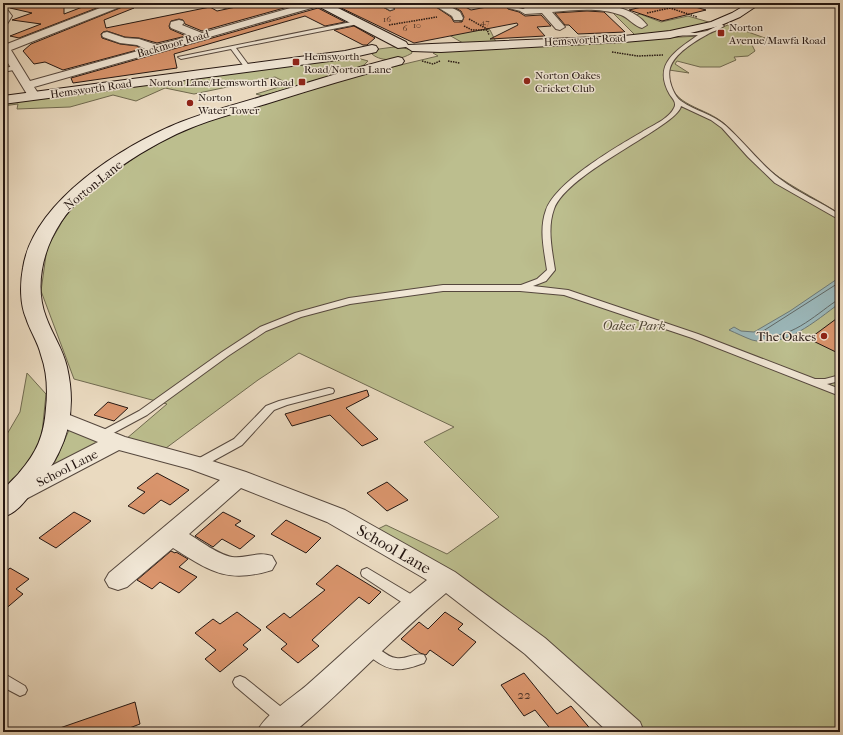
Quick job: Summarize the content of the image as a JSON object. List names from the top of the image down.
{
  "streets": {
    "street": [
      "Hemsworth Road",
      "Backmoor Road",
      "Norton Lane",
      "School Lane"
    ]
  },
  "crossings": [
    ["Hemsworth Road", "Backmoor Road"],
    ["Hemsworth Road", "Norton Lane"],
    ["Norton Lane", "School Lane"]
  ],
  "parks": ["Oakes Park"],
  "places": {
    "transit": ["Norton Avenue/Mawfa Road", "Hemsworth Road/Norton Lane", "Norton Lane/Hemsworth Road"],
    "other": ["Norton Oakes Cricket Club", "Norton Water Tower", "The Oakes"]
  },
  "house_numbers": [
    "16",
    "47",
    "10",
    "6",
    "22"
  ]
}
